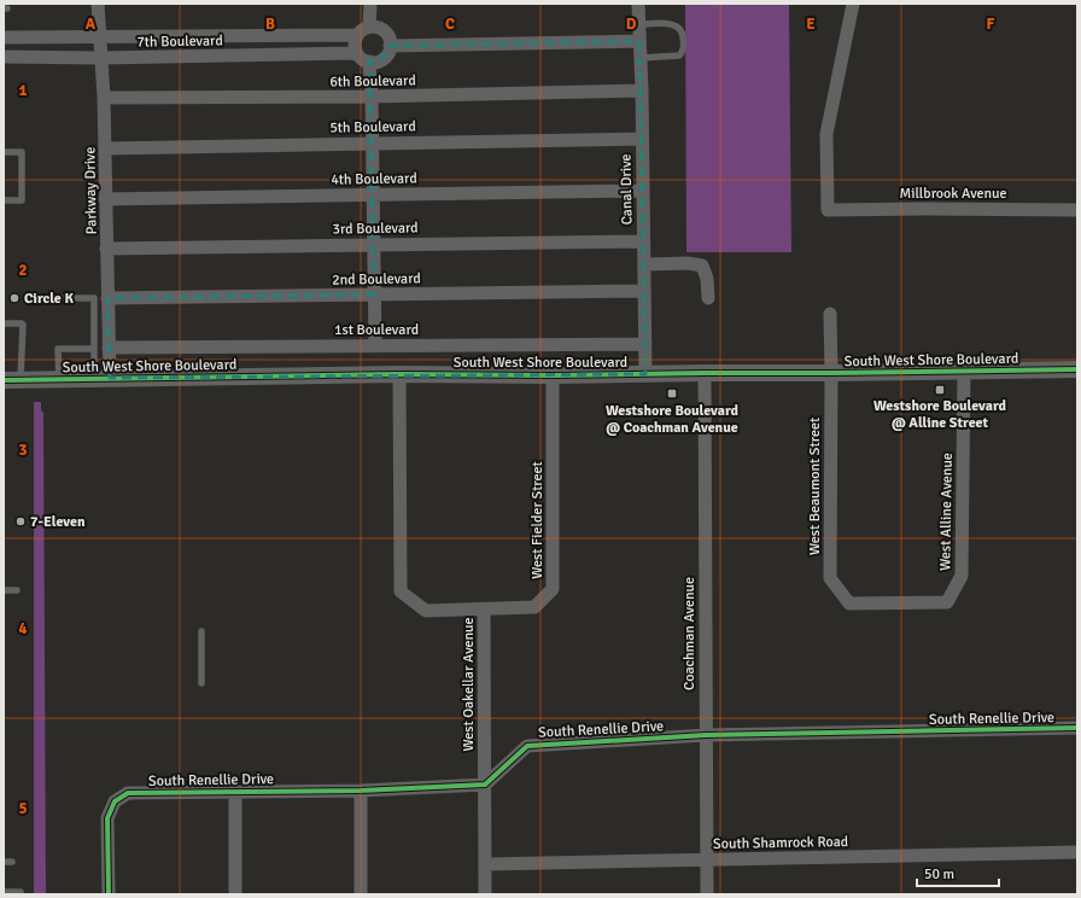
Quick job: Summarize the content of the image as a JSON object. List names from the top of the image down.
{
  "streets": {
    "street": [
      "7th Boulevard",
      "6th Boulevard",
      "5th Boulevard",
      "4th Boulevard",
      "Canal Drive",
      "Parkway Drive",
      "Millbrook Avenue",
      "3rd Boulevard",
      "2nd Boulevard",
      "1st Boulevard",
      "South West Shore Boulevard",
      "West Beaumont Street",
      "West Alline Avenue",
      "West Fielder Street",
      "Coachman Avenue",
      "West Oakellar Avenue",
      "South Renellie Drive",
      "South Shamrock Road"
    ]
  },
  "crossings": [
    ["7th Boulevard", "Parkway Drive"],
    ["6th Boulevard", "Canal Drive"],
    ["6th Boulevard", "Parkway Drive"],
    ["5th Boulevard", "Canal Drive"],
    ["5th Boulevard", "Parkway Drive"],
    ["4th Boulevard", "Canal Drive"],
    ["4th Boulevard", "Parkway Drive"],
    ["Canal Drive", "3rd Boulevard"],
    ["Canal Drive", "2nd Boulevard"],
    ["Canal Drive", "1st Boulevard"],
    ["Canal Drive", "South West Shore Boulevard"],
    ["Parkway Drive", "3rd Boulevard"],
    ["Parkway Drive", "2nd Boulevard"],
    ["Parkway Drive", "1st Boulevard"],
    ["Parkway Drive", "South West Shore Boulevard"],
    ["South West Shore Boulevard", "West Beaumont Street"],
    ["South West Shore Boulevard", "West Alline Avenue"],
    ["South West Shore Boulevard", "West Fielder Street"],
    ["South West Shore Boulevard", "Coachman Avenue"],
    ["South West Shore Boulevard", "West Oakellar Avenue"],
    ["West Beaumont Street", "West Alline Avenue"],
    ["West Fielder Street", "West Oakellar Avenue"],
    ["Coachman Avenue", "South Renellie Drive"],
    ["Coachman Avenue", "South Shamrock Road"],
    ["West Oakellar Avenue", "South Renellie Drive"],
    ["West Oakellar Avenue", "South Shamrock Road"]
  ],
  "places": {
    "other": ["Circle K", "7-Eleven"],
    "transit": ["Westshore Boulevard @ Alline Street", "Westshore Boulevard @ Coachman Avenue"]
  },
  "scale_bar": "50 m",
  "grid": {
    "columns": [
      "A",
      "B",
      "C",
      "D",
      "E",
      "F"
    ],
    "rows": [
      "1",
      "2",
      "3",
      "4",
      "5"
    ]
  }
}
